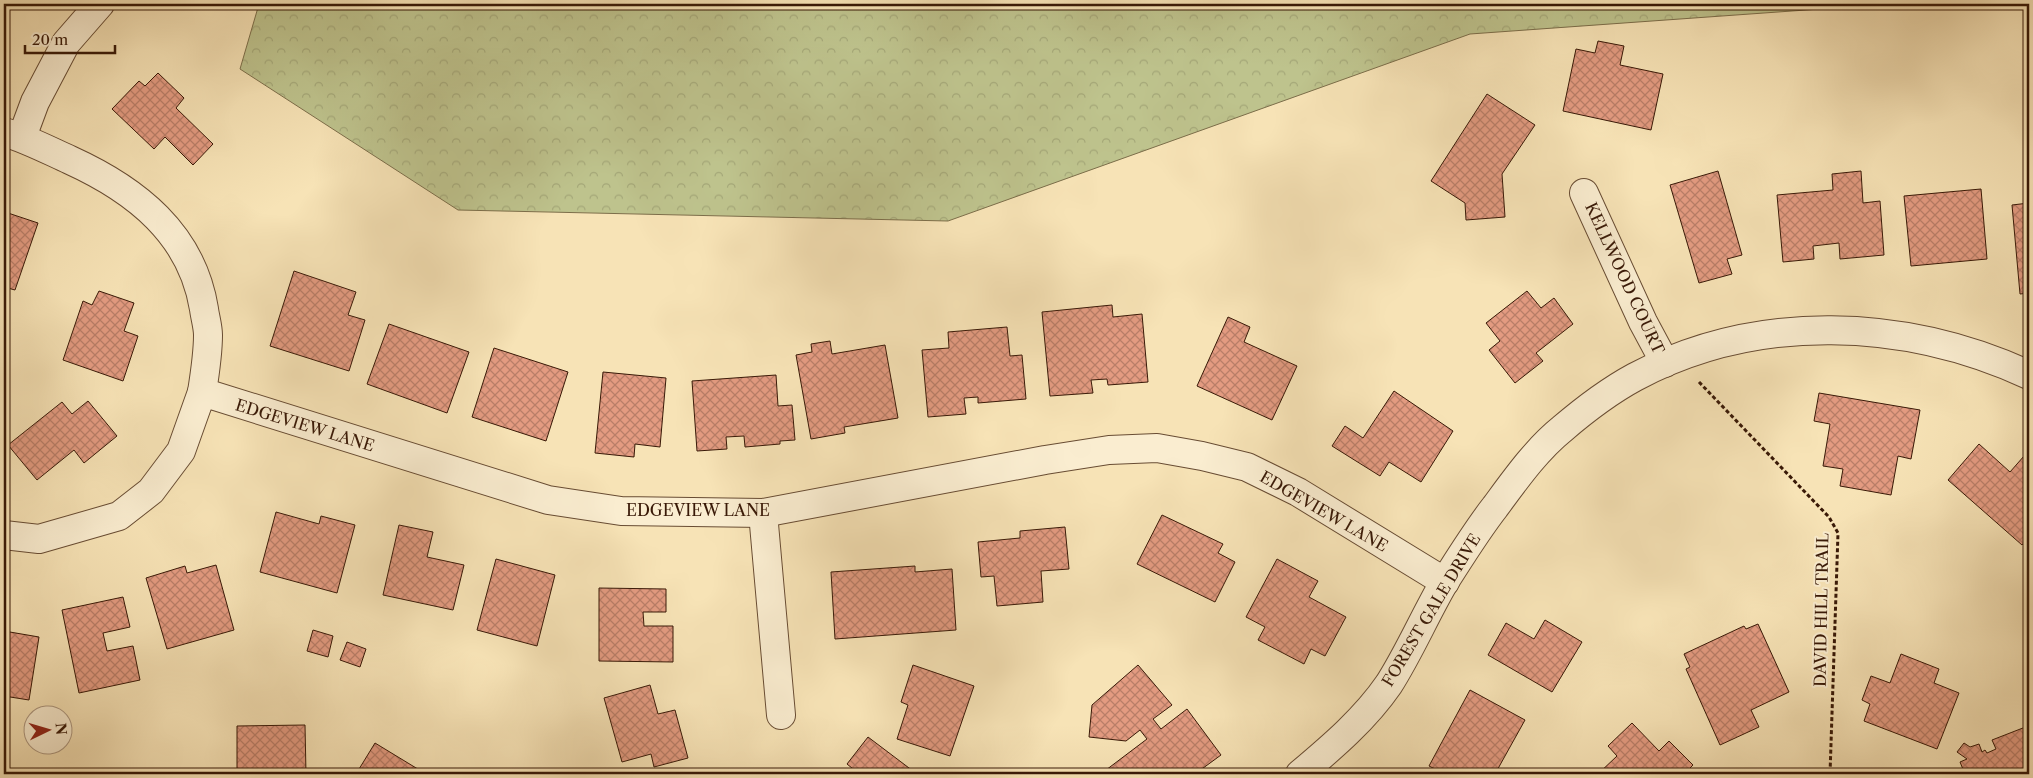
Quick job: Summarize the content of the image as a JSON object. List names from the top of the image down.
{
  "streets": {
    "street": ["KELLWOOD COURT", "EDGEVIEW LANE", "FOREST GALE DRIVE"],
    "path": ["DAVID HILL TRAIL"]
  },
  "crossings": [
    ["KELLWOOD COURT", "FOREST GALE DRIVE"],
    ["KELLWOOD COURT", "DAVID HILL TRAIL"],
    ["EDGEVIEW LANE", "FOREST GALE DRIVE"],
    ["FOREST GALE DRIVE", "DAVID HILL TRAIL"]
  ],
  "scale_bar": "20 m",
  "north": "right"
}
